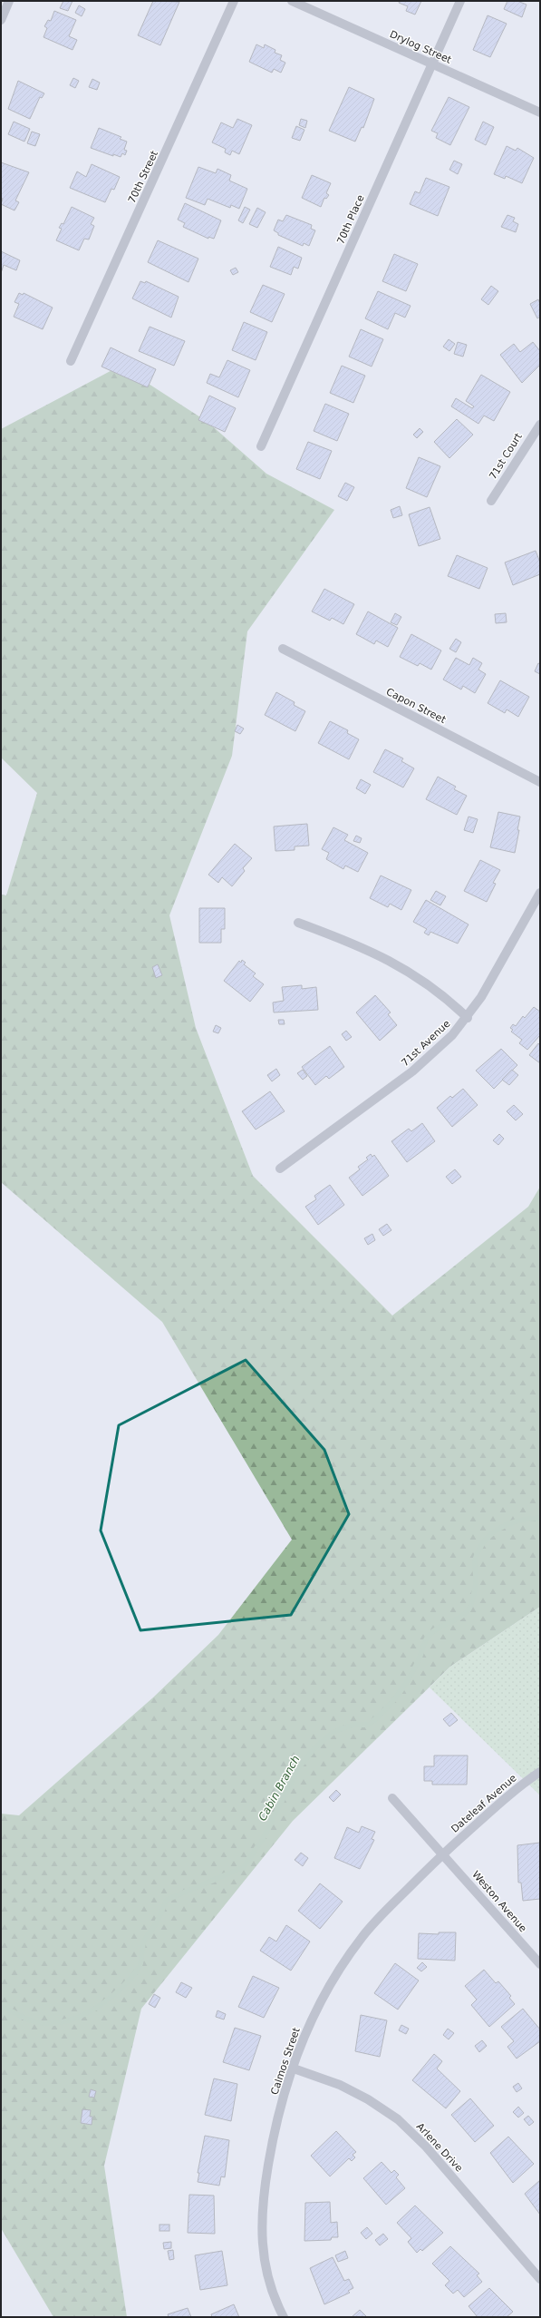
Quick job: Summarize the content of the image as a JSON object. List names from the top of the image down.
{
  "streets": {
    "street": [
      "Drylog Street",
      "70th Street",
      "70th Place",
      "71st Court",
      "Capon Street",
      "71st Avenue",
      "Dateleaf Avenue",
      "Weston Avenue",
      "Calmos Street",
      "Arlene Drive"
    ]
  },
  "crossings": [
    ["Drylog Street", "70th Place"],
    ["Dateleaf Avenue", "Weston Avenue"],
    ["Dateleaf Avenue", "Calmos Street"],
    ["Weston Avenue", "Calmos Street"],
    ["Calmos Street", "Arlene Drive"]
  ],
  "water": ["Cabin Branch"]
}
